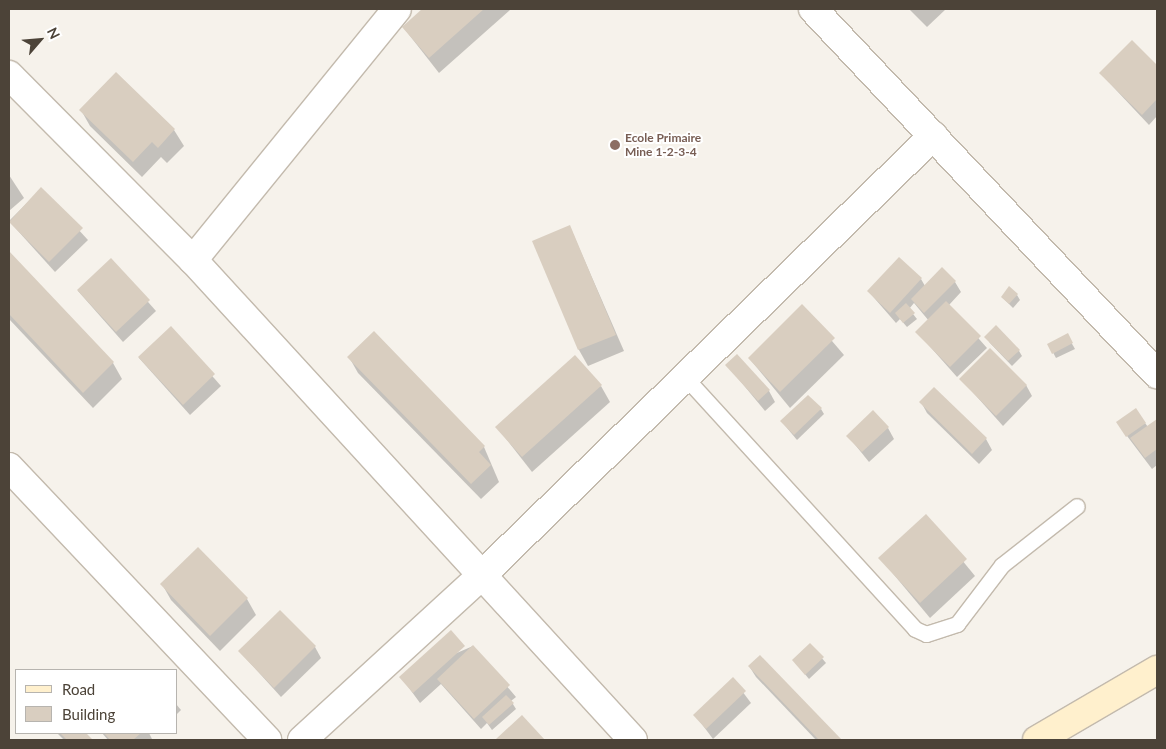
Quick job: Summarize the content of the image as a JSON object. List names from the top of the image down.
{
  "places": ["Ecole Primaire Mine 1-2-3-4"],
  "legend": ["Road", "Building"],
  "north": "top right"
}
